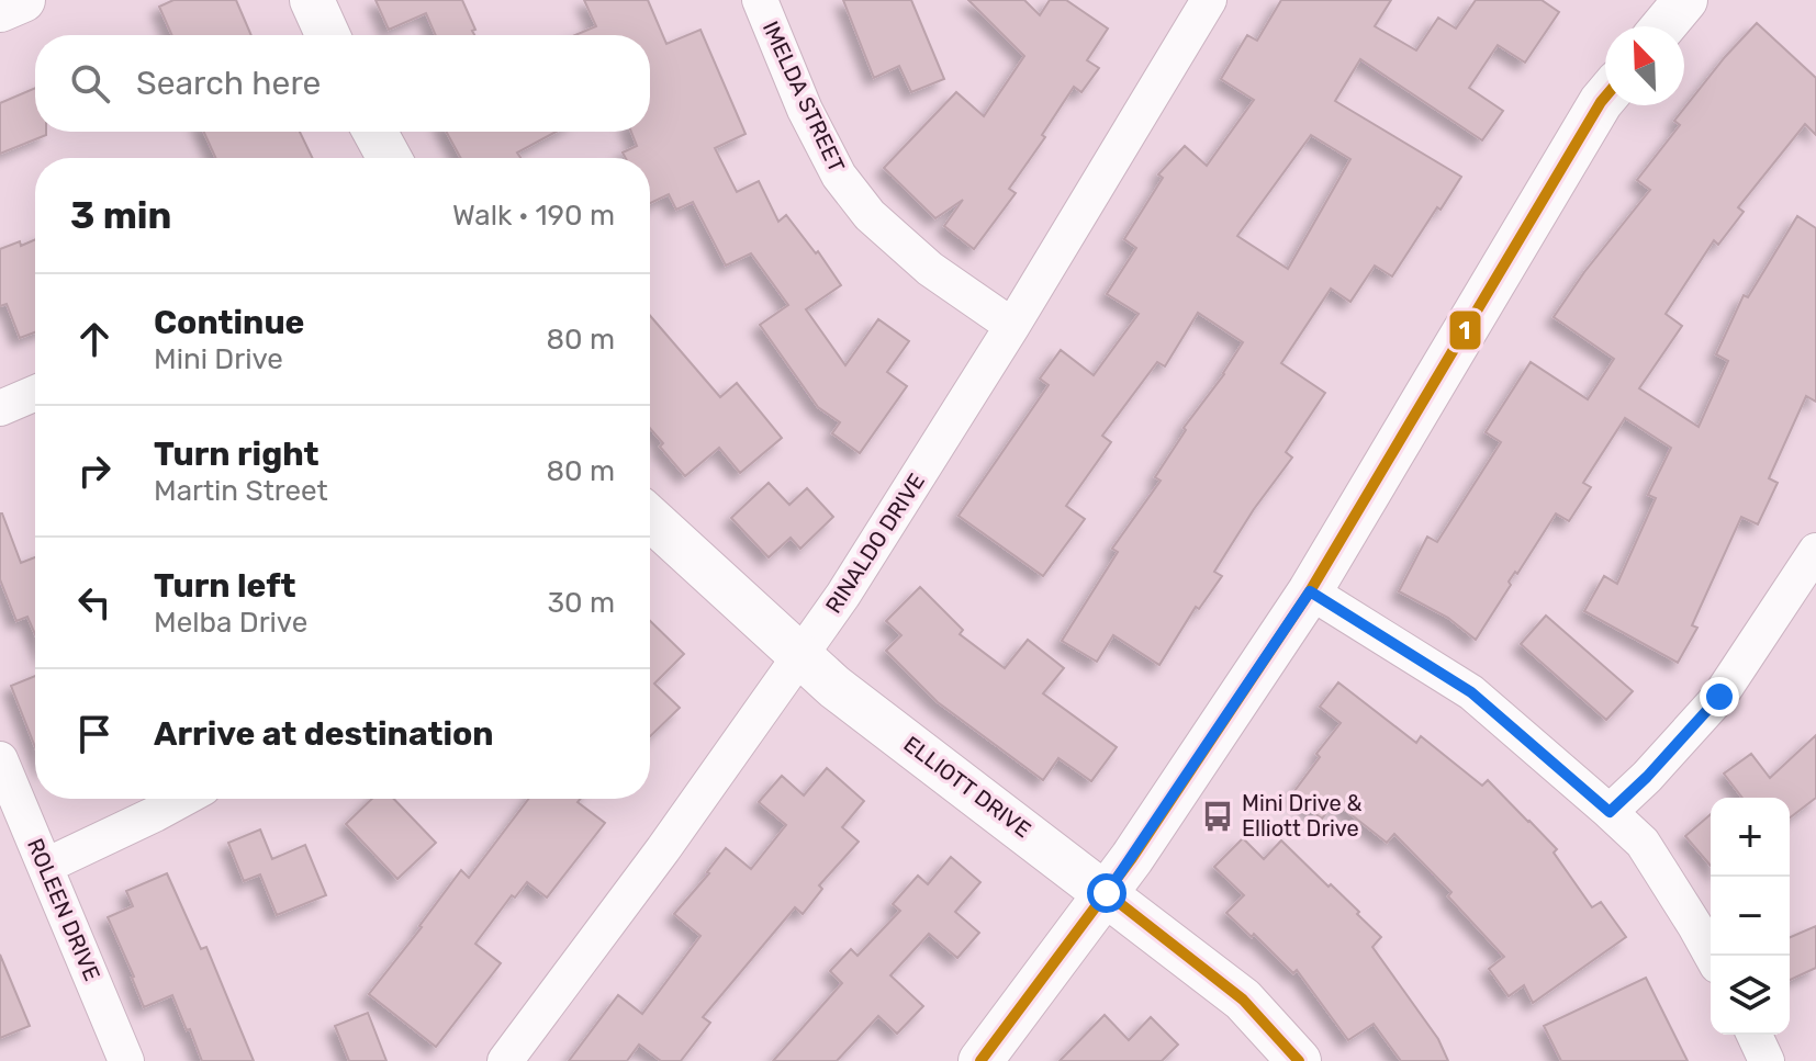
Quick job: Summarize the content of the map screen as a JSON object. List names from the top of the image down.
{
  "streets": {
    "street": [
      "IMELDA STREET",
      "RINALDO DRIVE",
      "ELLIOTT DRIVE",
      "ROLEEN DRIVE"
    ]
  },
  "crossings": [
    ["IMELDA STREET", "RINALDO DRIVE"],
    ["RINALDO DRIVE", "ELLIOTT DRIVE"]
  ],
  "places": {
    "bus stop": ["Mini Drive & Elliott Drive"]
  },
  "lines": ["transit line 1"],
  "north": "top left",
  "page": {
    "search": "Search here",
    "heading": ["3 min", "Walk · 190 m"],
    "list": [
      ["Continue", "Mini Drive", "80 m"],
      ["Turn right", "Martin Street", "80 m"],
      ["Turn left", "Melba Drive", "30 m"],
      "Arrive at destination"
    ],
    "map_buttons": ["+", "−"]
  }
}
